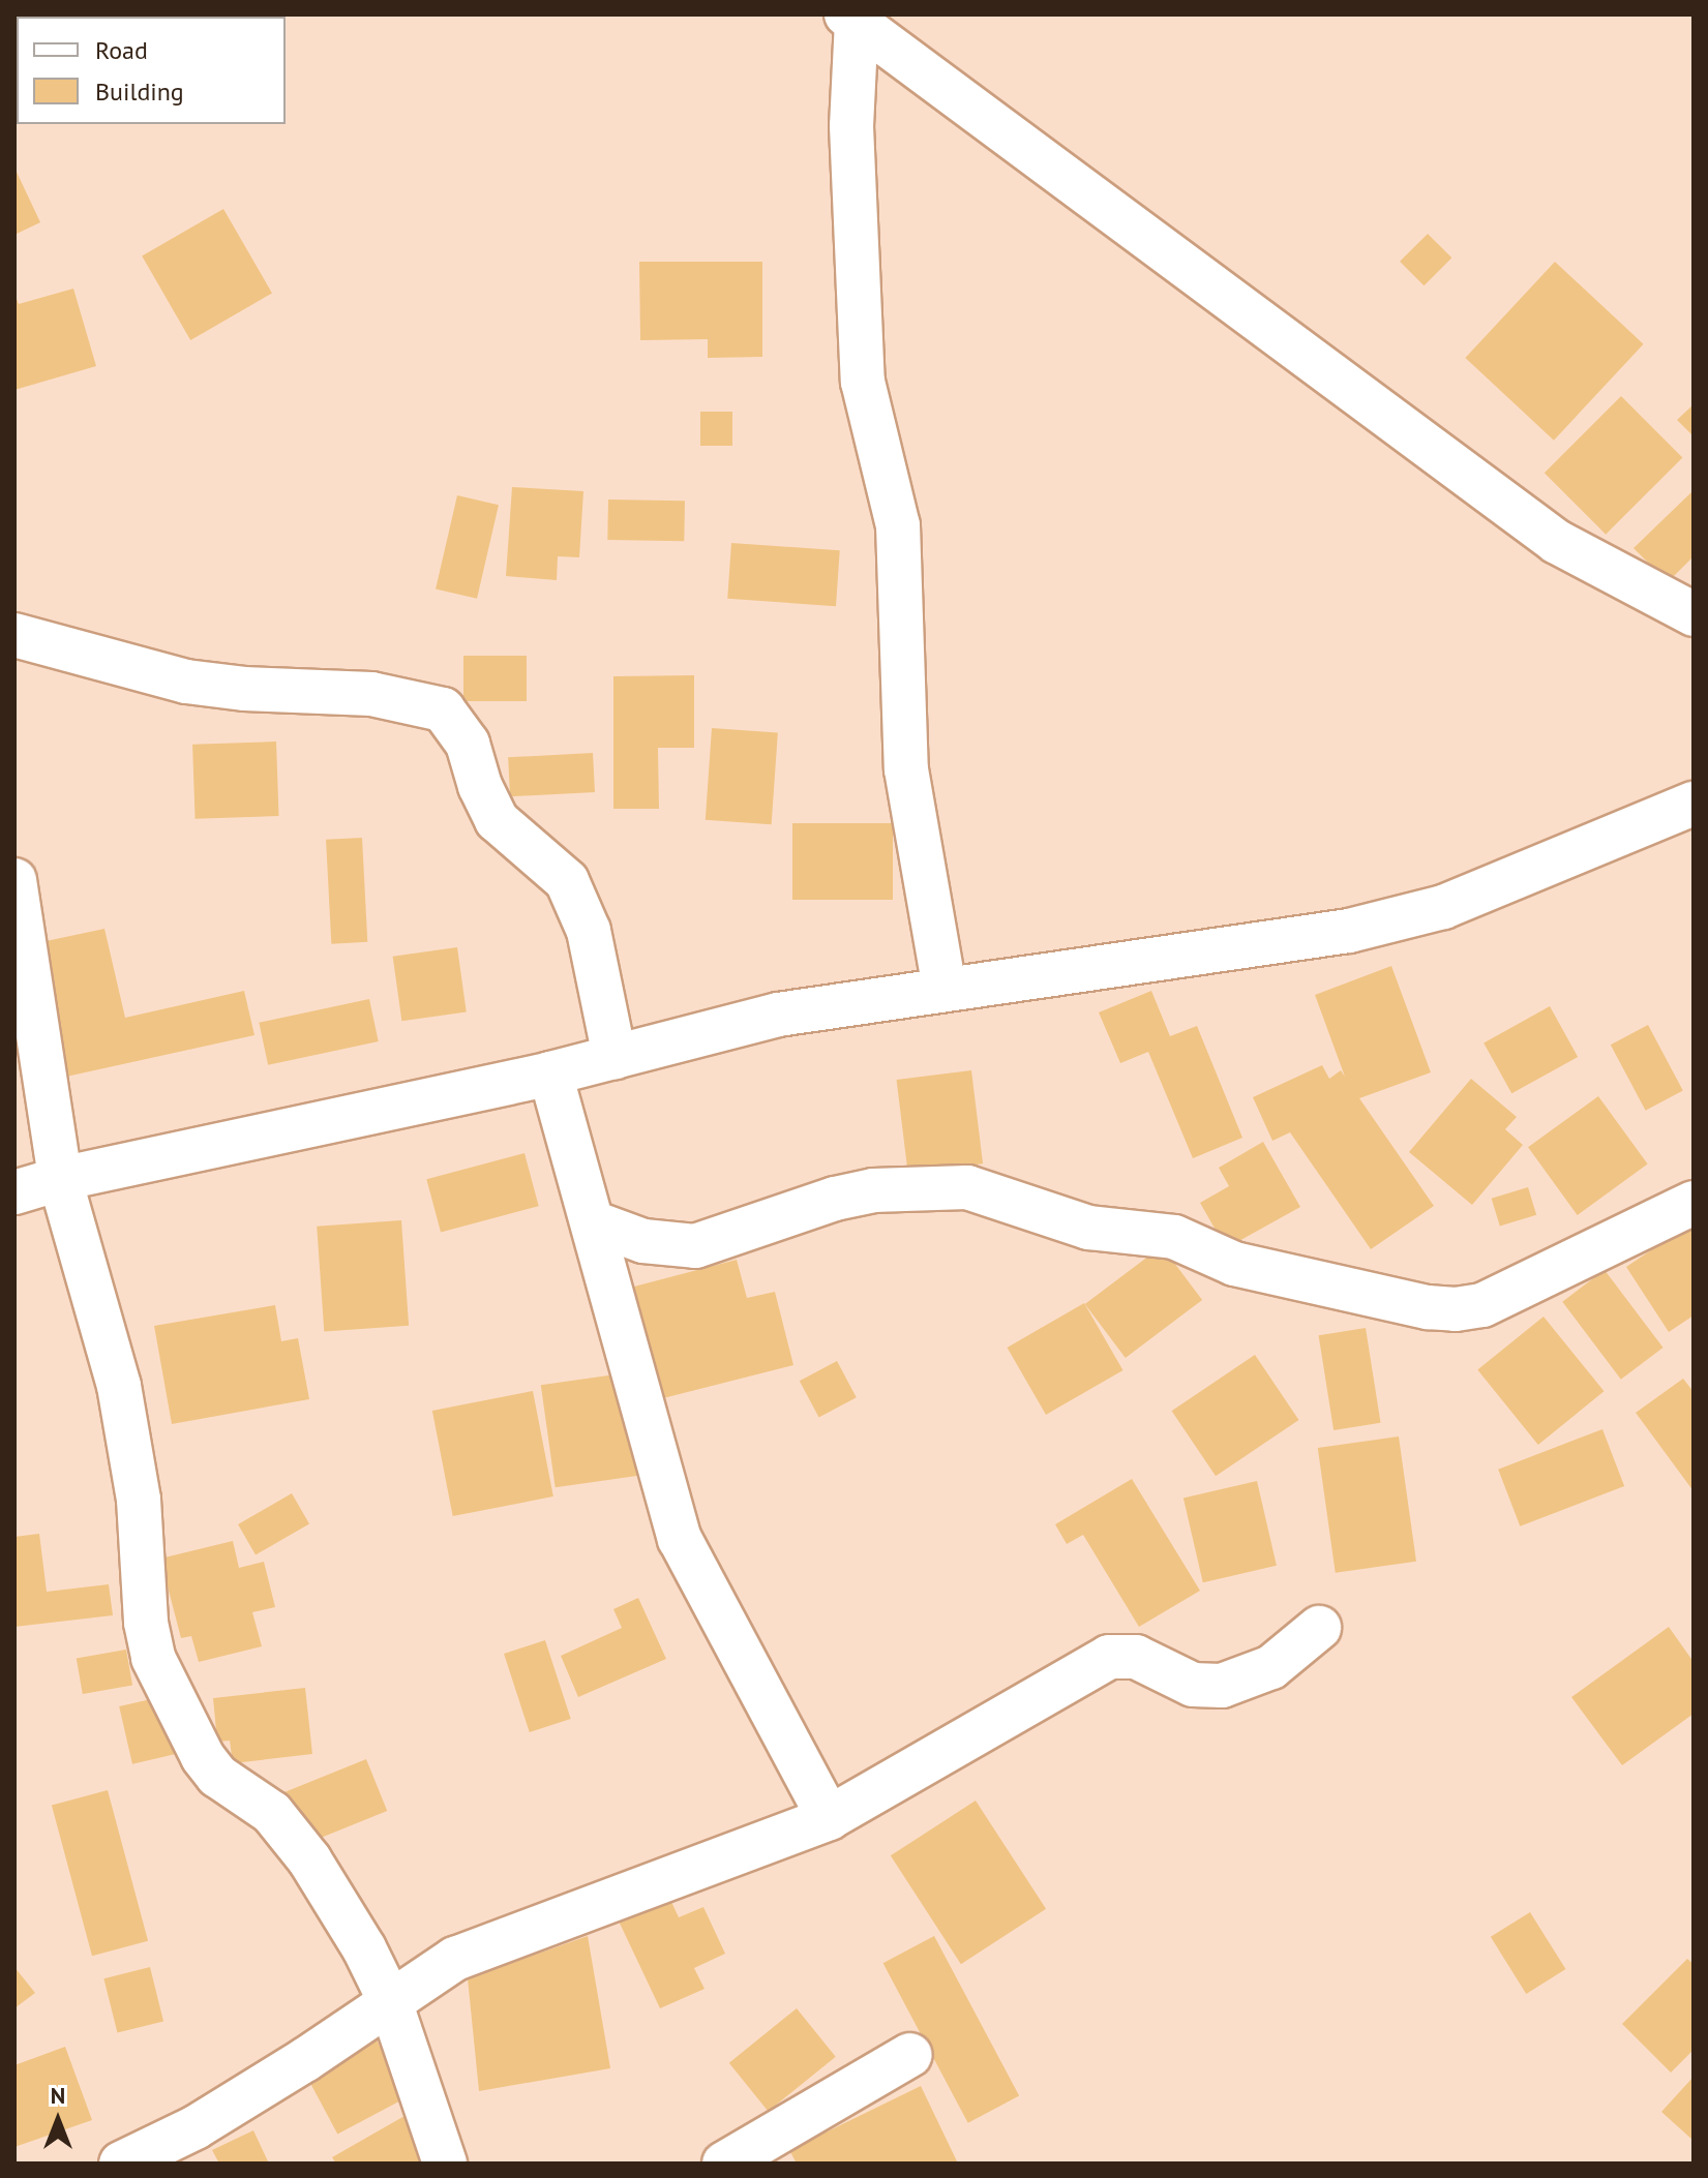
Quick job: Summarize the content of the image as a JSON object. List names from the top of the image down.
{
  "legend": ["Road", "Building"],
  "north": "top"
}
